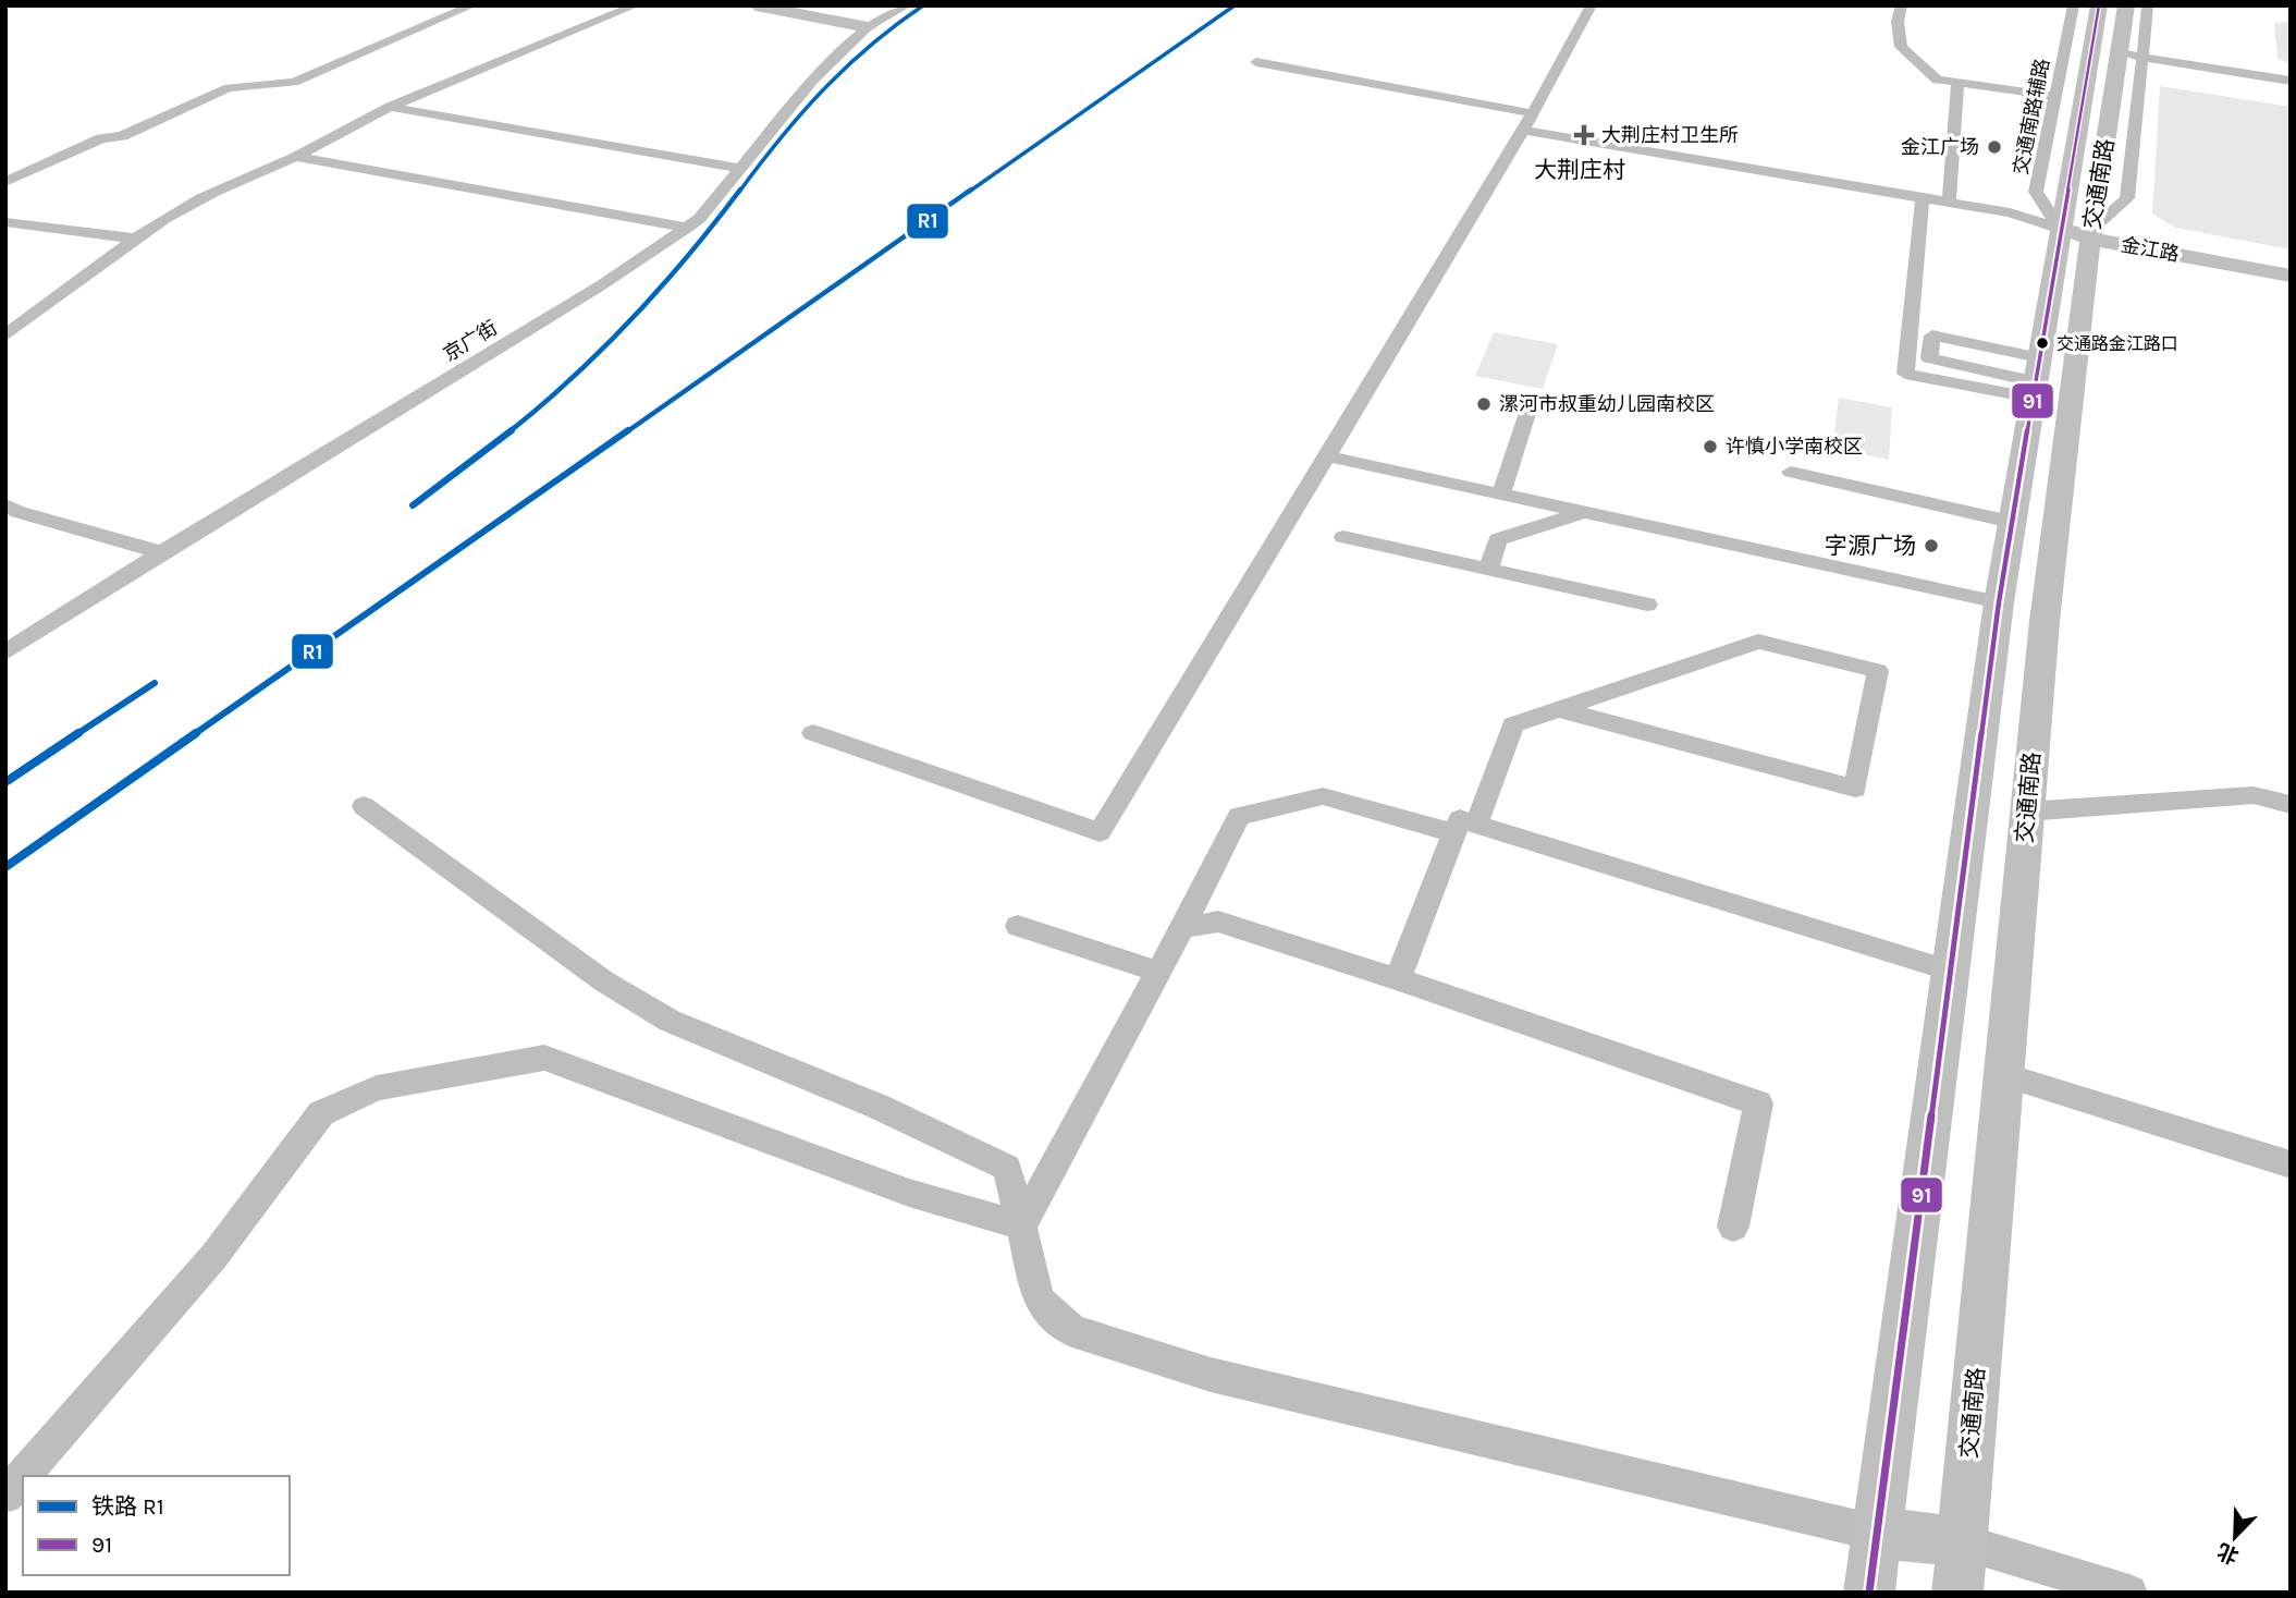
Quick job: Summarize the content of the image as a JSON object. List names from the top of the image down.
{
  "streets": {
    "main road": ["交通南路", "金江路"],
    "street": ["交通南路辅路", "京广街"]
  },
  "crossings": [
    ["交通南路辅路", "交通南路"],
    ["交通南路辅路", "金江路"],
    ["交通南路", "金江路"]
  ],
  "districts": ["大荆庄村"],
  "places": {
    "health": ["大荆庄村卫生所"],
    "other": [
      "金江广场",
      "交通路金江路口",
      "漯河市叔重幼儿园南校区",
      "许慎小学南校区",
      "字源广场"
    ]
  },
  "lines": ["rail line R1", "transit line 91"],
  "legend": ["铁路 R1", "91"],
  "north": "bottom left"
}
